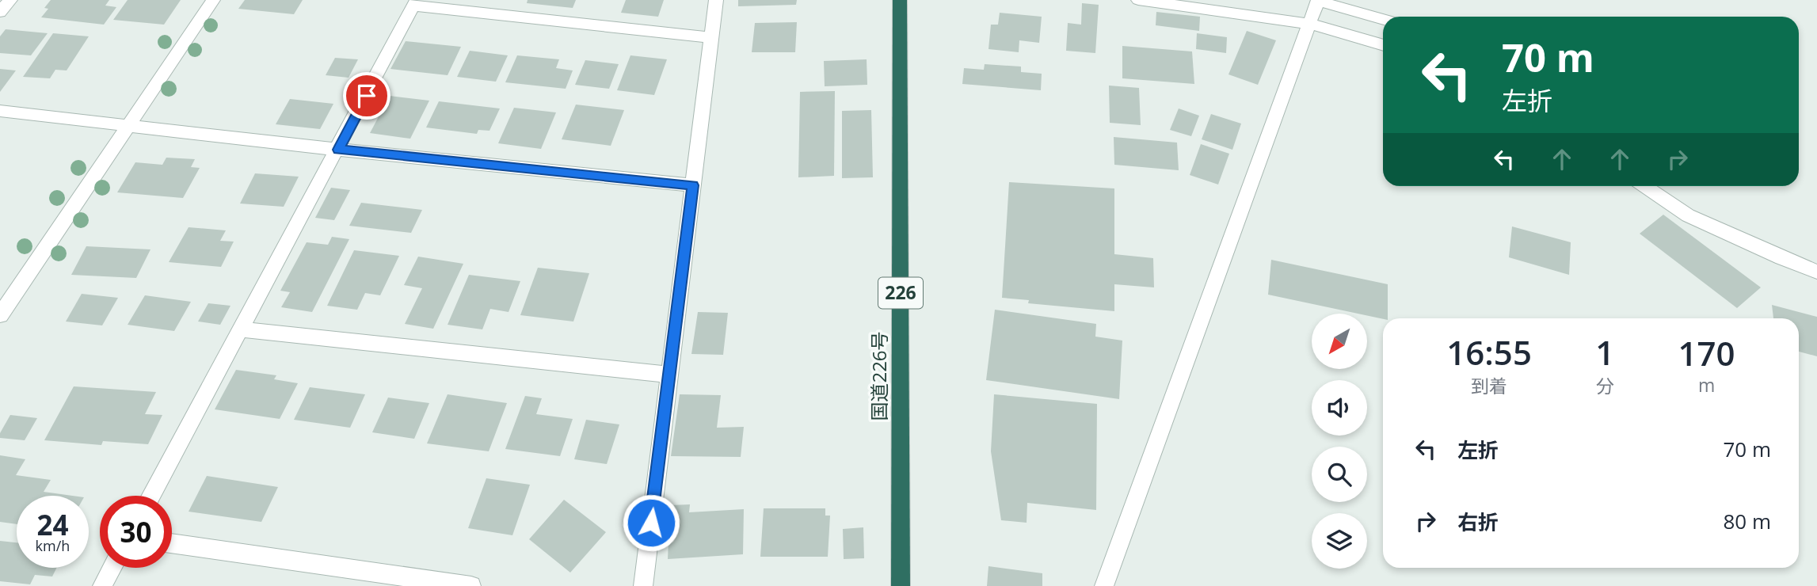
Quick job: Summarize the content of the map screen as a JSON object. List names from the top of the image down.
{
  "streets": {
    "highway": ["226", "国道226号"]
  },
  "north": "bottom left",
  "page": {
    "turn": ["70 m", "左折"],
    "eta": [
      "16:55",
      "到着",
      "1",
      "分",
      "170",
      "m"
    ],
    "list": [
      {
        "name": "左折",
        "value": "70 m"
      },
      {
        "name": "右折",
        "value": "80 m"
      }
    ],
    "speed": "24 km/h",
    "limit": "30"
  }
}
